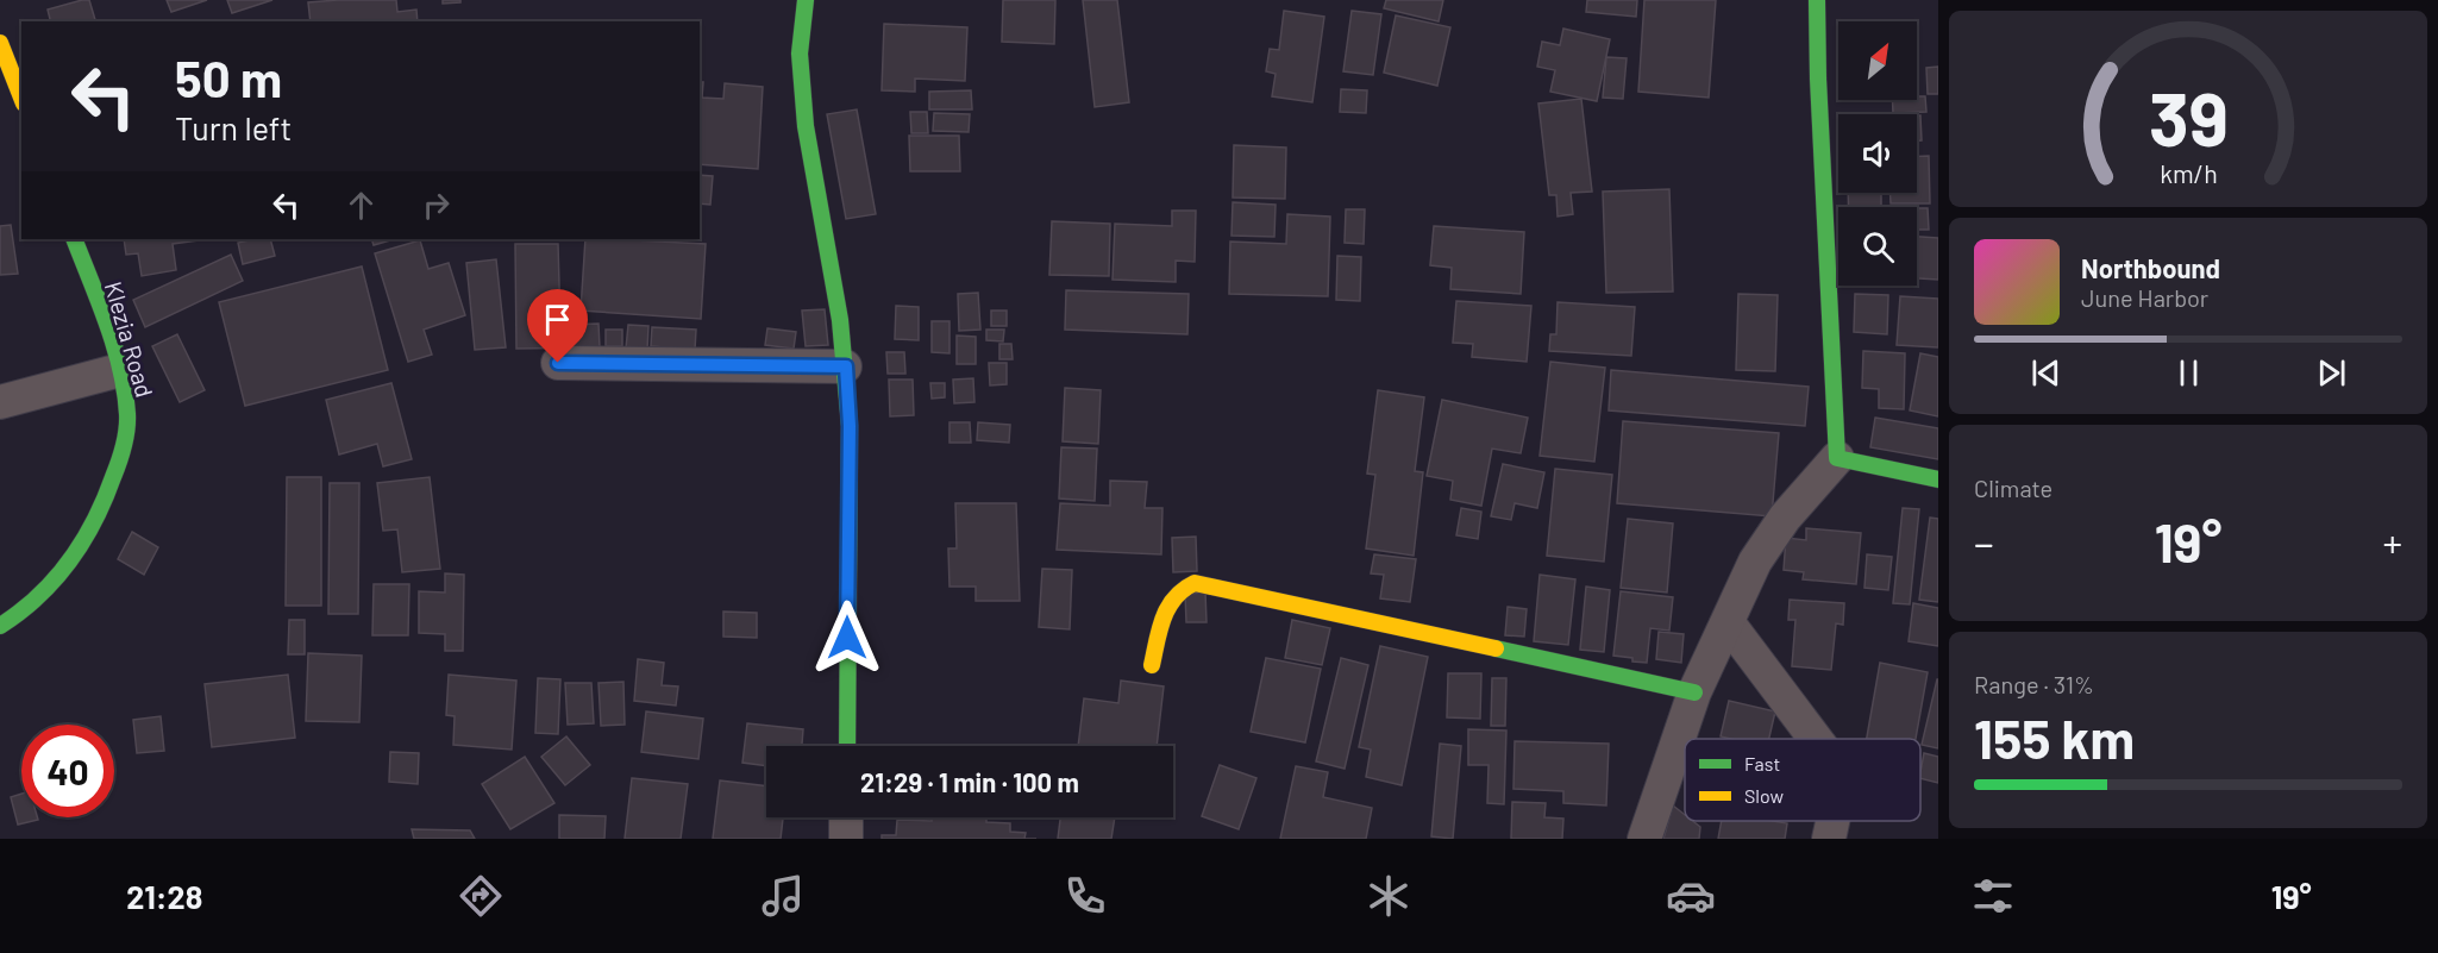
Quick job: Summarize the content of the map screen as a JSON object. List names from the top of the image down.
{
  "streets": {
    "street": ["Klezia Road"]
  },
  "legend": ["Fast", "Slow"],
  "north": "top right",
  "page": {
    "turn": ["50 m", "Turn left"],
    "song": ["Northbound", "June Harbor"],
    "tile": [
      "Climate",
      ["Range · 31%", "155 km"]
    ],
    "heat": ["−", "19°", "+"],
    "limit": "40",
    "trip": "21:29 · 1 min · 100 m",
    "tabs": ["21:28", "19°"],
    "gauge": ["39", "km/h"]
  }
}
